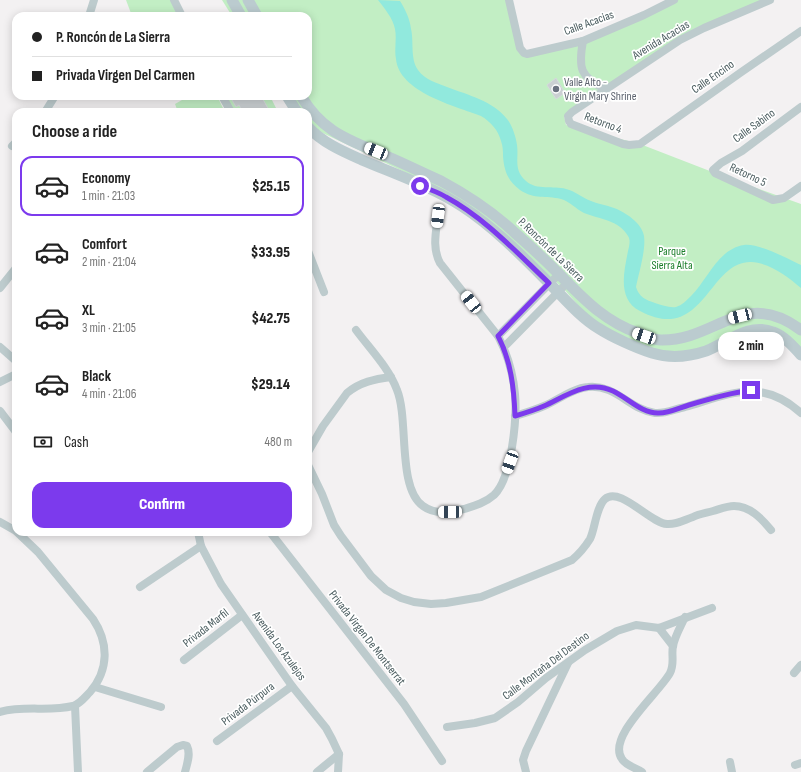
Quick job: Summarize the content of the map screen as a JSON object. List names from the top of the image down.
{
  "streets": {
    "street": [
      "Calle Acacias",
      "Avenida Acacias",
      "Calle Encino",
      "Retorno 4",
      "Calle Sabino",
      "Retorno 5",
      "P. Roncón de La Sierra",
      "Privada Marfil",
      "Privada Virgen De Montserrat",
      "Avenida Los Azulejos",
      "Calle Montaña Del Destino",
      "Privada Púrpura"
    ]
  },
  "crossings": [
    ["Avenida Acacias", "Retorno 4"],
    ["Calle Encino", "Retorno 4"],
    ["Calle Sabino", "Retorno 5"],
    ["Privada Marfil", "Avenida Los Azulejos"],
    ["Avenida Los Azulejos", "Privada Púrpura"]
  ],
  "parks": ["Parque Sierra Alta"],
  "places": ["Valle Alto - Virgin Mary Shrine"],
  "page": {
    "banner": ["P. Roncón de La Sierra", "Privada Virgen Del Carmen"],
    "heading": "Choose a ride",
    "list": [
      {
        "name": "Economy",
        "note": "1 min · 21:03",
        "value": "$25.15"
      },
      {
        "name": "Comfort",
        "note": "2 min · 21:04",
        "value": "$33.95"
      },
      {
        "name": "XL",
        "note": "3 min · 21:05",
        "value": "$42.75"
      },
      {
        "name": "Black",
        "note": "4 min · 21:06",
        "value": "$29.14"
      }
    ],
    "bubble": "2 min",
    "pay": ["Cash", "480 m"],
    "buttons": "Confirm"
  }
}
